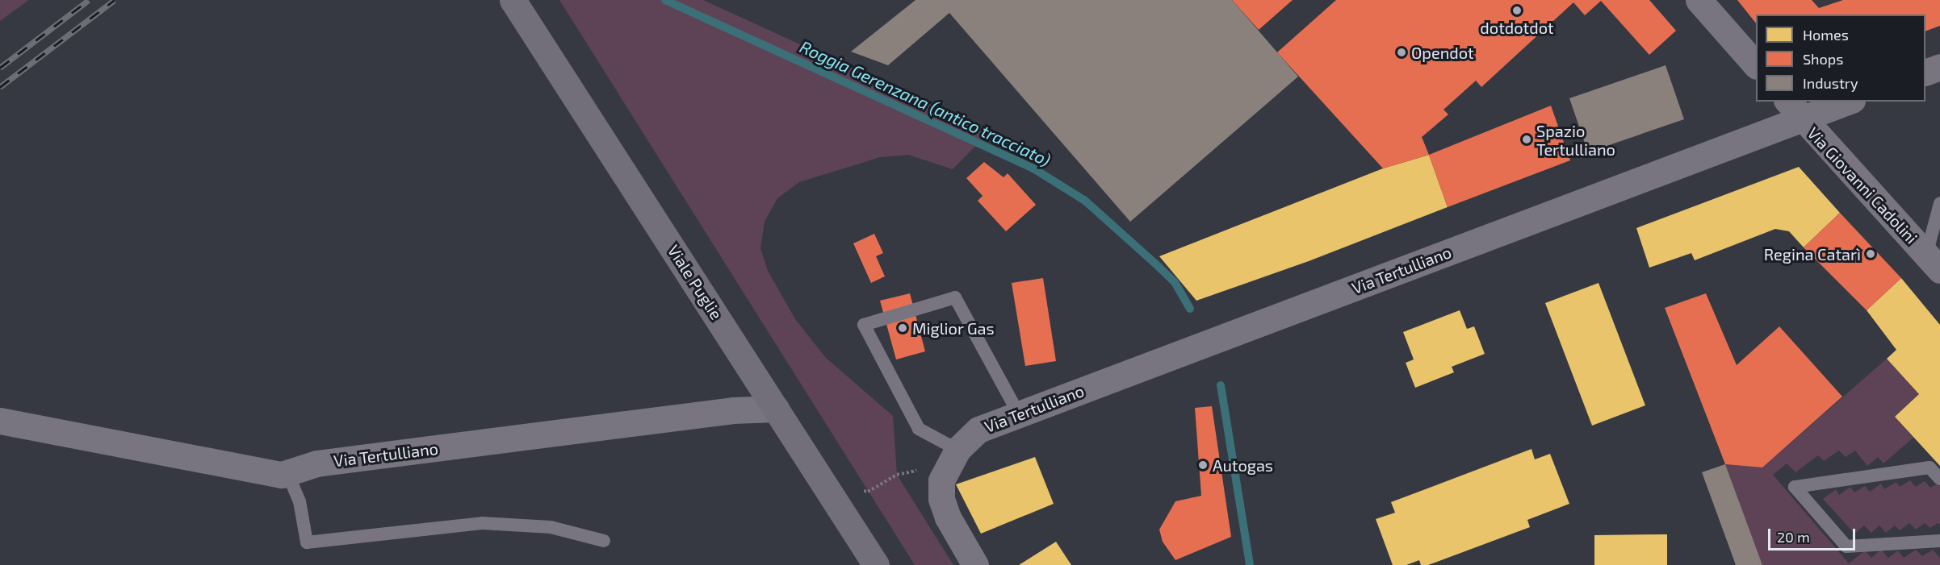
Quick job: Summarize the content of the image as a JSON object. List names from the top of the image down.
{
  "streets": {
    "main road": ["Viale Puglie"],
    "street": ["Via Giovanni Cadolini", "Via Tertulliano"]
  },
  "crossings": [
    ["Via Giovanni Cadolini", "Via Tertulliano"],
    ["Via Tertulliano", "Viale Puglie"]
  ],
  "water": ["Roggia Gerenzana (antico tracciato)"],
  "places": [
    "dotdotdot",
    "Opendot",
    "Spazio Tertulliano",
    "Regina Catarì",
    "Miglior Gas",
    "Autogas"
  ],
  "legend": ["Homes", "Shops", "Industry"],
  "scale_bar": "20 m"
}
